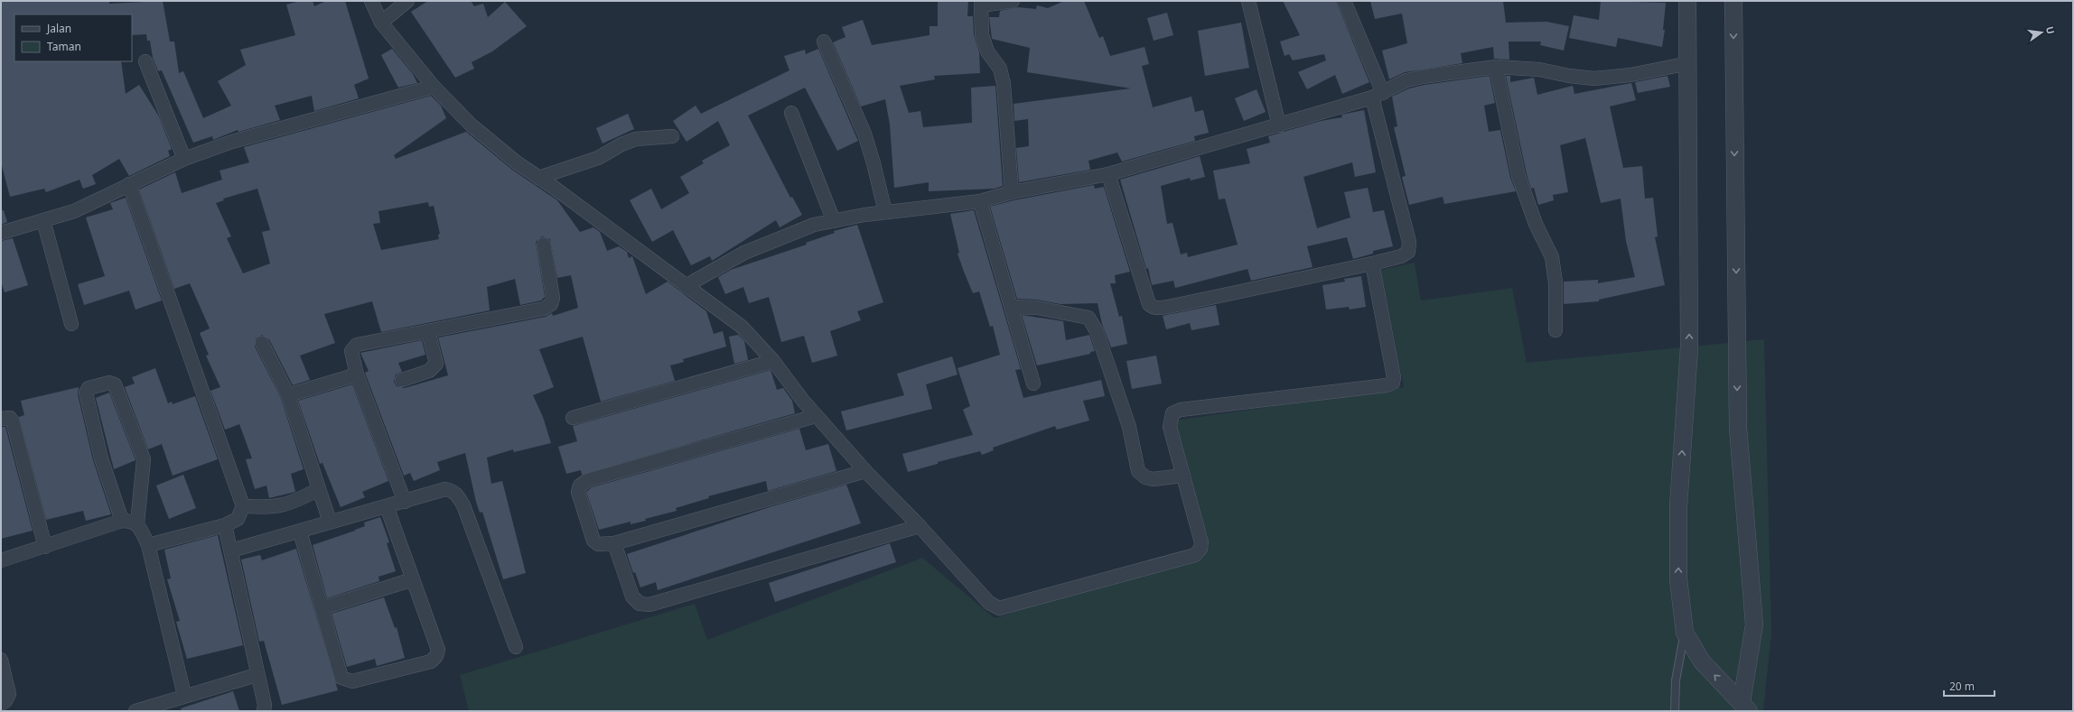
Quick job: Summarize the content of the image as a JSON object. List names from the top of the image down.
{
  "legend": ["Jalan", "Taman"],
  "scale_bar": "20 m",
  "north": "right"
}
